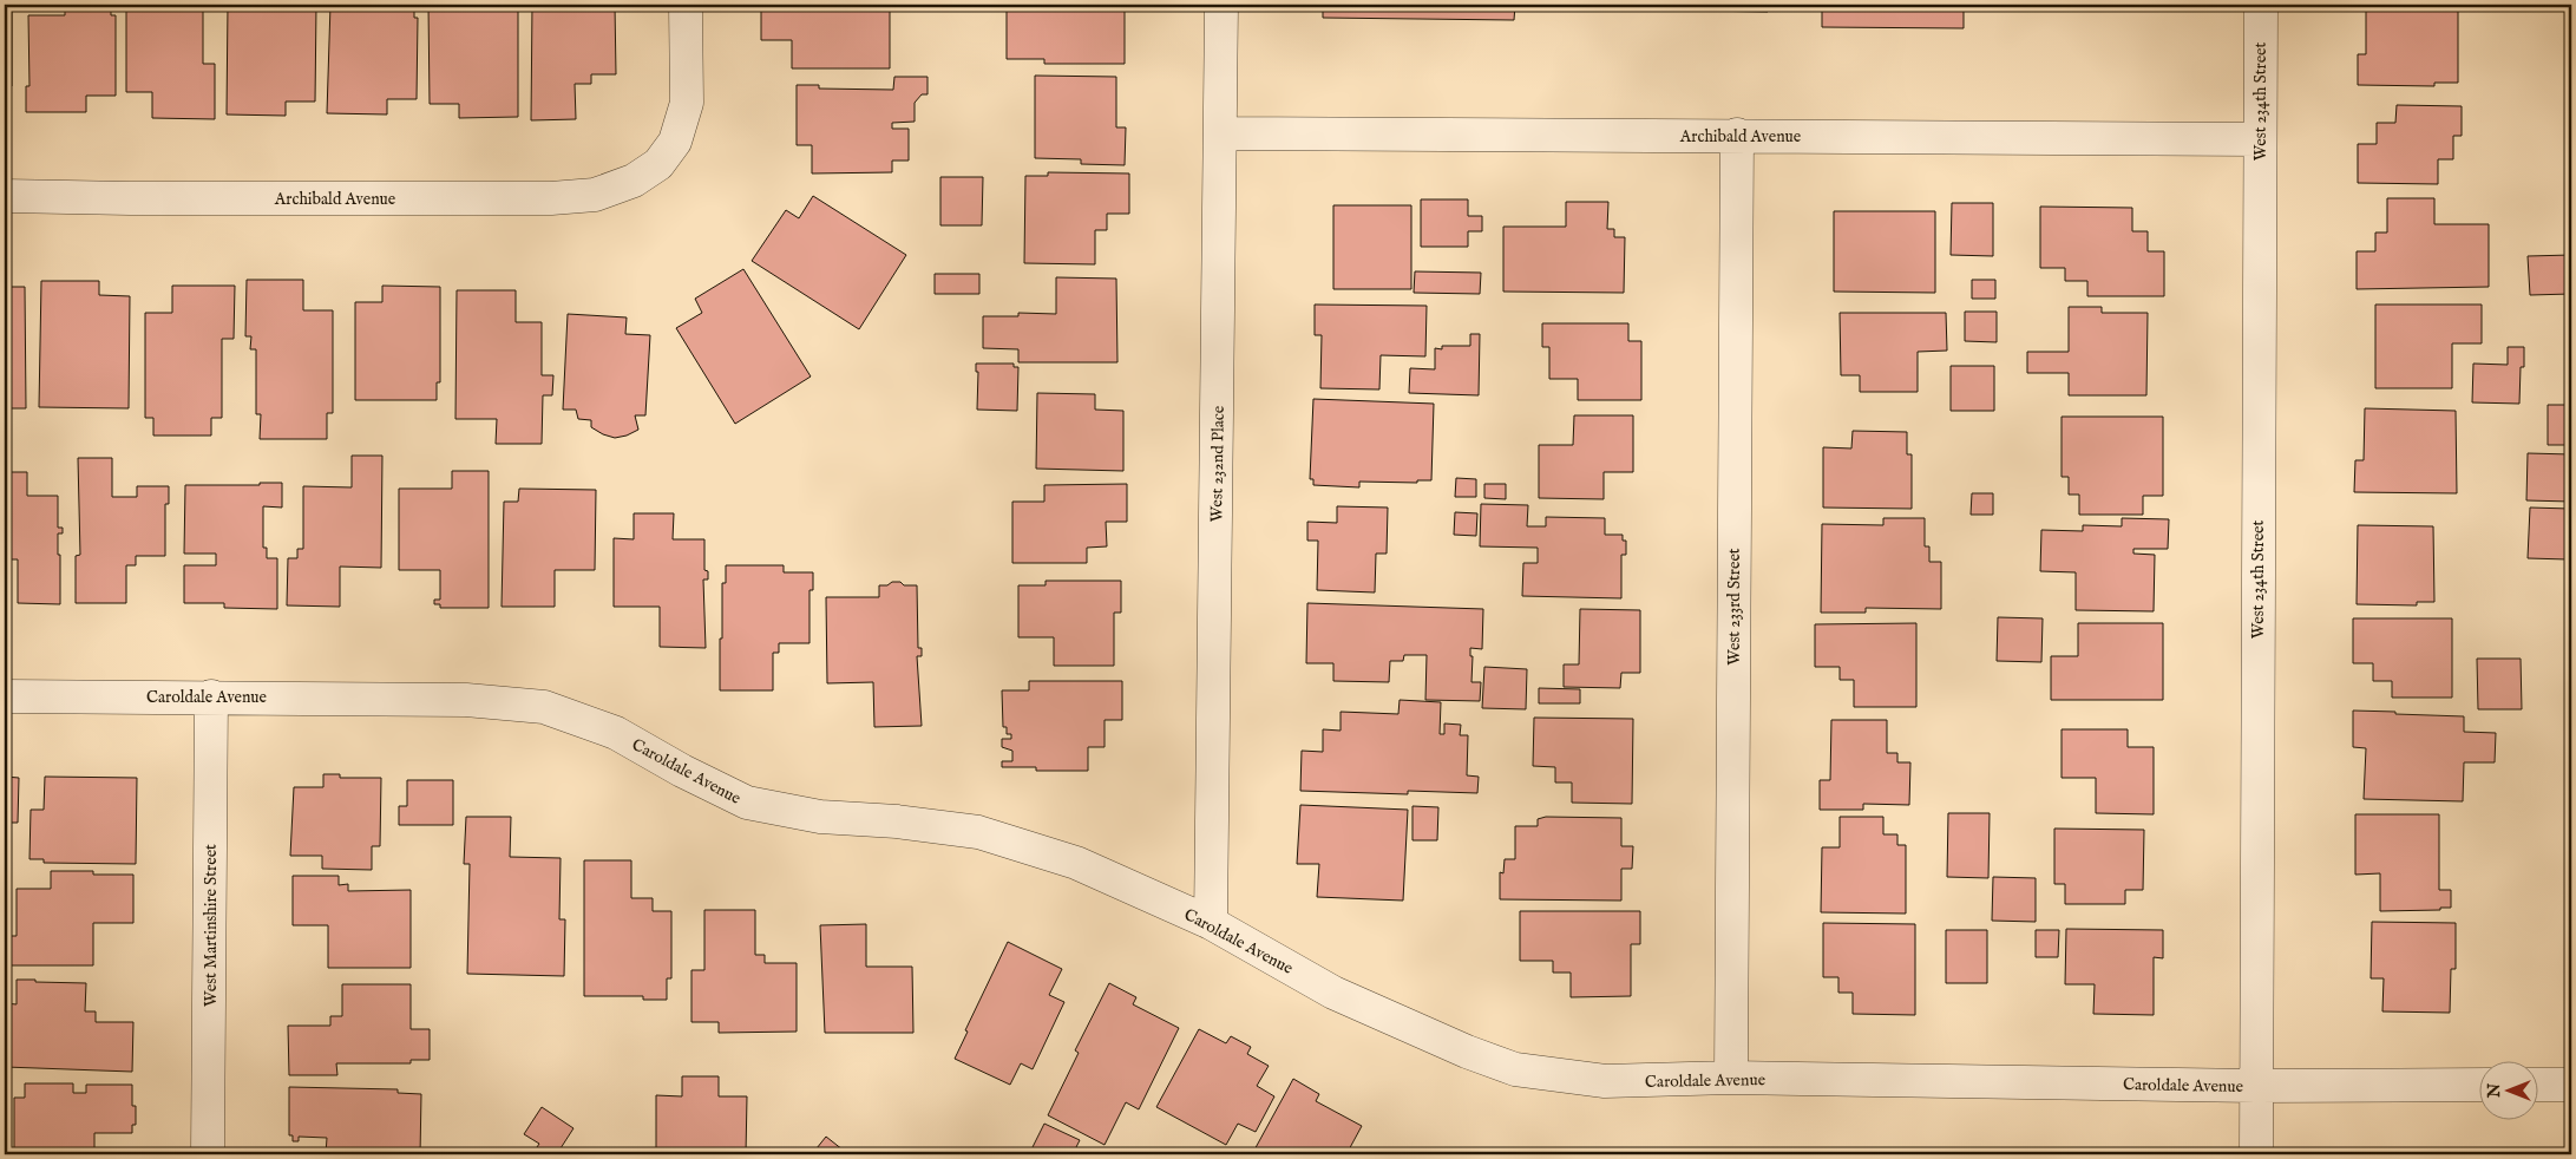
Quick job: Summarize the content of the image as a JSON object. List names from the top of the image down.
{
  "streets": {
    "street": [
      "West 234th Street",
      "Archibald Avenue",
      "West 232nd Place",
      "West 233rd Street",
      "Caroldale Avenue",
      "West Martinshire Street"
    ]
  },
  "crossings": [
    ["West 234th Street", "Archibald Avenue"],
    ["West 234th Street", "Caroldale Avenue"],
    ["Archibald Avenue", "West 232nd Place"],
    ["Archibald Avenue", "West 233rd Street"],
    ["West 232nd Place", "Caroldale Avenue"],
    ["West 233rd Street", "Caroldale Avenue"],
    ["Caroldale Avenue", "West Martinshire Street"]
  ],
  "north": "left"
}
